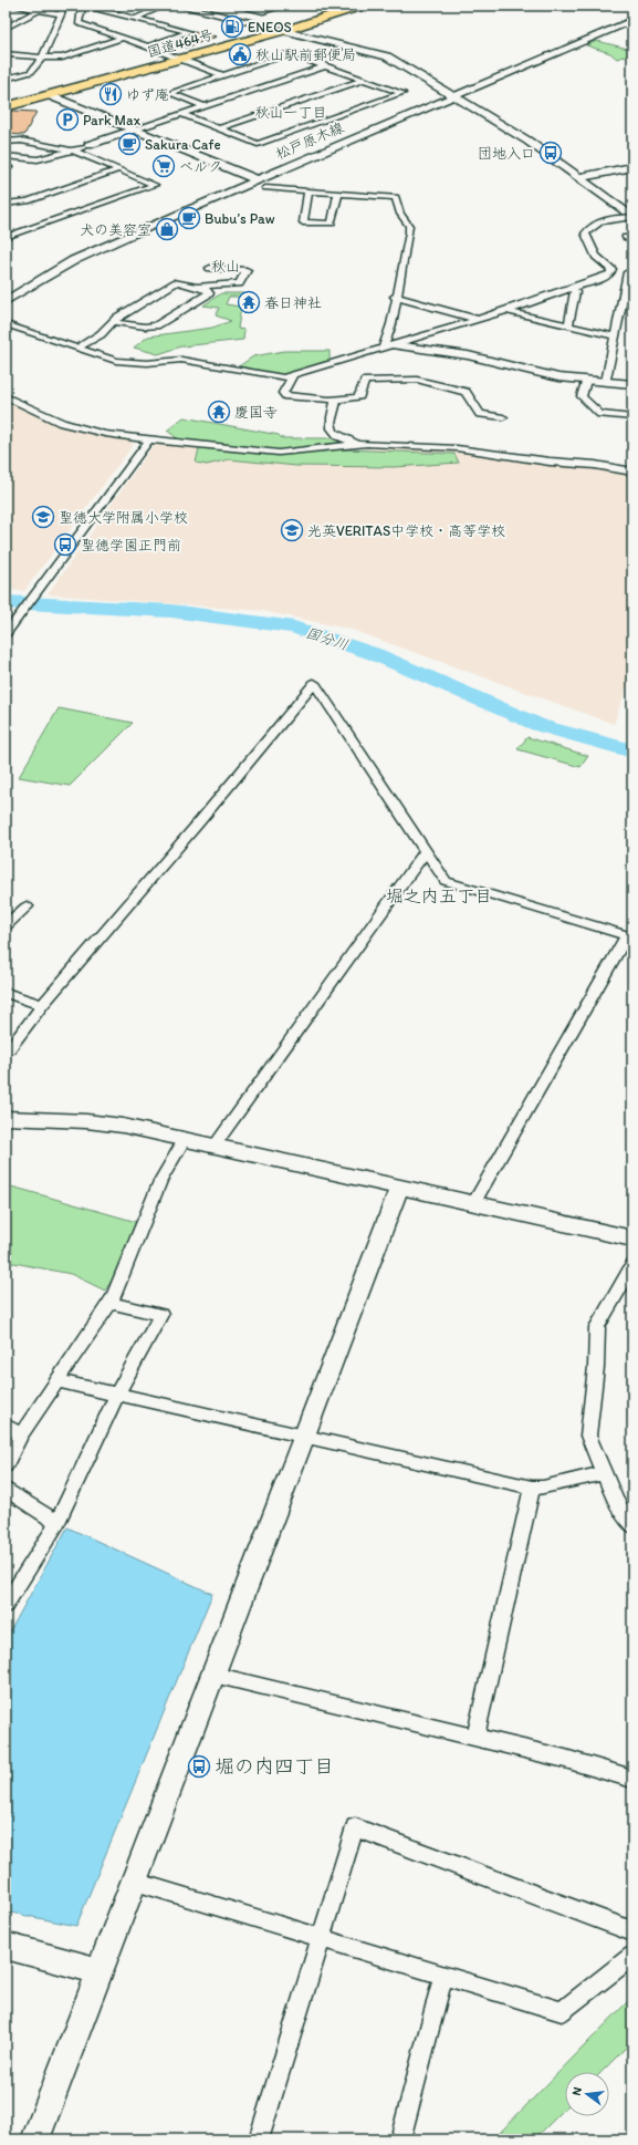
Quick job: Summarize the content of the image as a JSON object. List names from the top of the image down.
{
  "streets": {
    "highway": ["国道464号"],
    "street": ["松戸原木線"]
  },
  "districts": ["秋山一丁目", "秋山", "堀之内五丁目"],
  "water": ["国分川"],
  "places": {
    "fuel station": ["ENEOS"],
    "public building": ["秋山駅前郵便局"],
    "restaurant": ["ゆず庵"],
    "parking": ["Park Max"],
    "cafe": ["Sakura Cafe", "Bubu’s Paw"],
    "bus stop": ["団地入口", "聖徳学園正門前", "堀の内四丁目"],
    "supermarket": ["ベルク"],
    "shop": ["犬の美容室"],
    "temple": ["春日神社", "慶国寺"],
    "school or university": ["聖徳大学附属小学校", "光英VERITAS中学校・高等学校"]
  },
  "north": "left"
}
